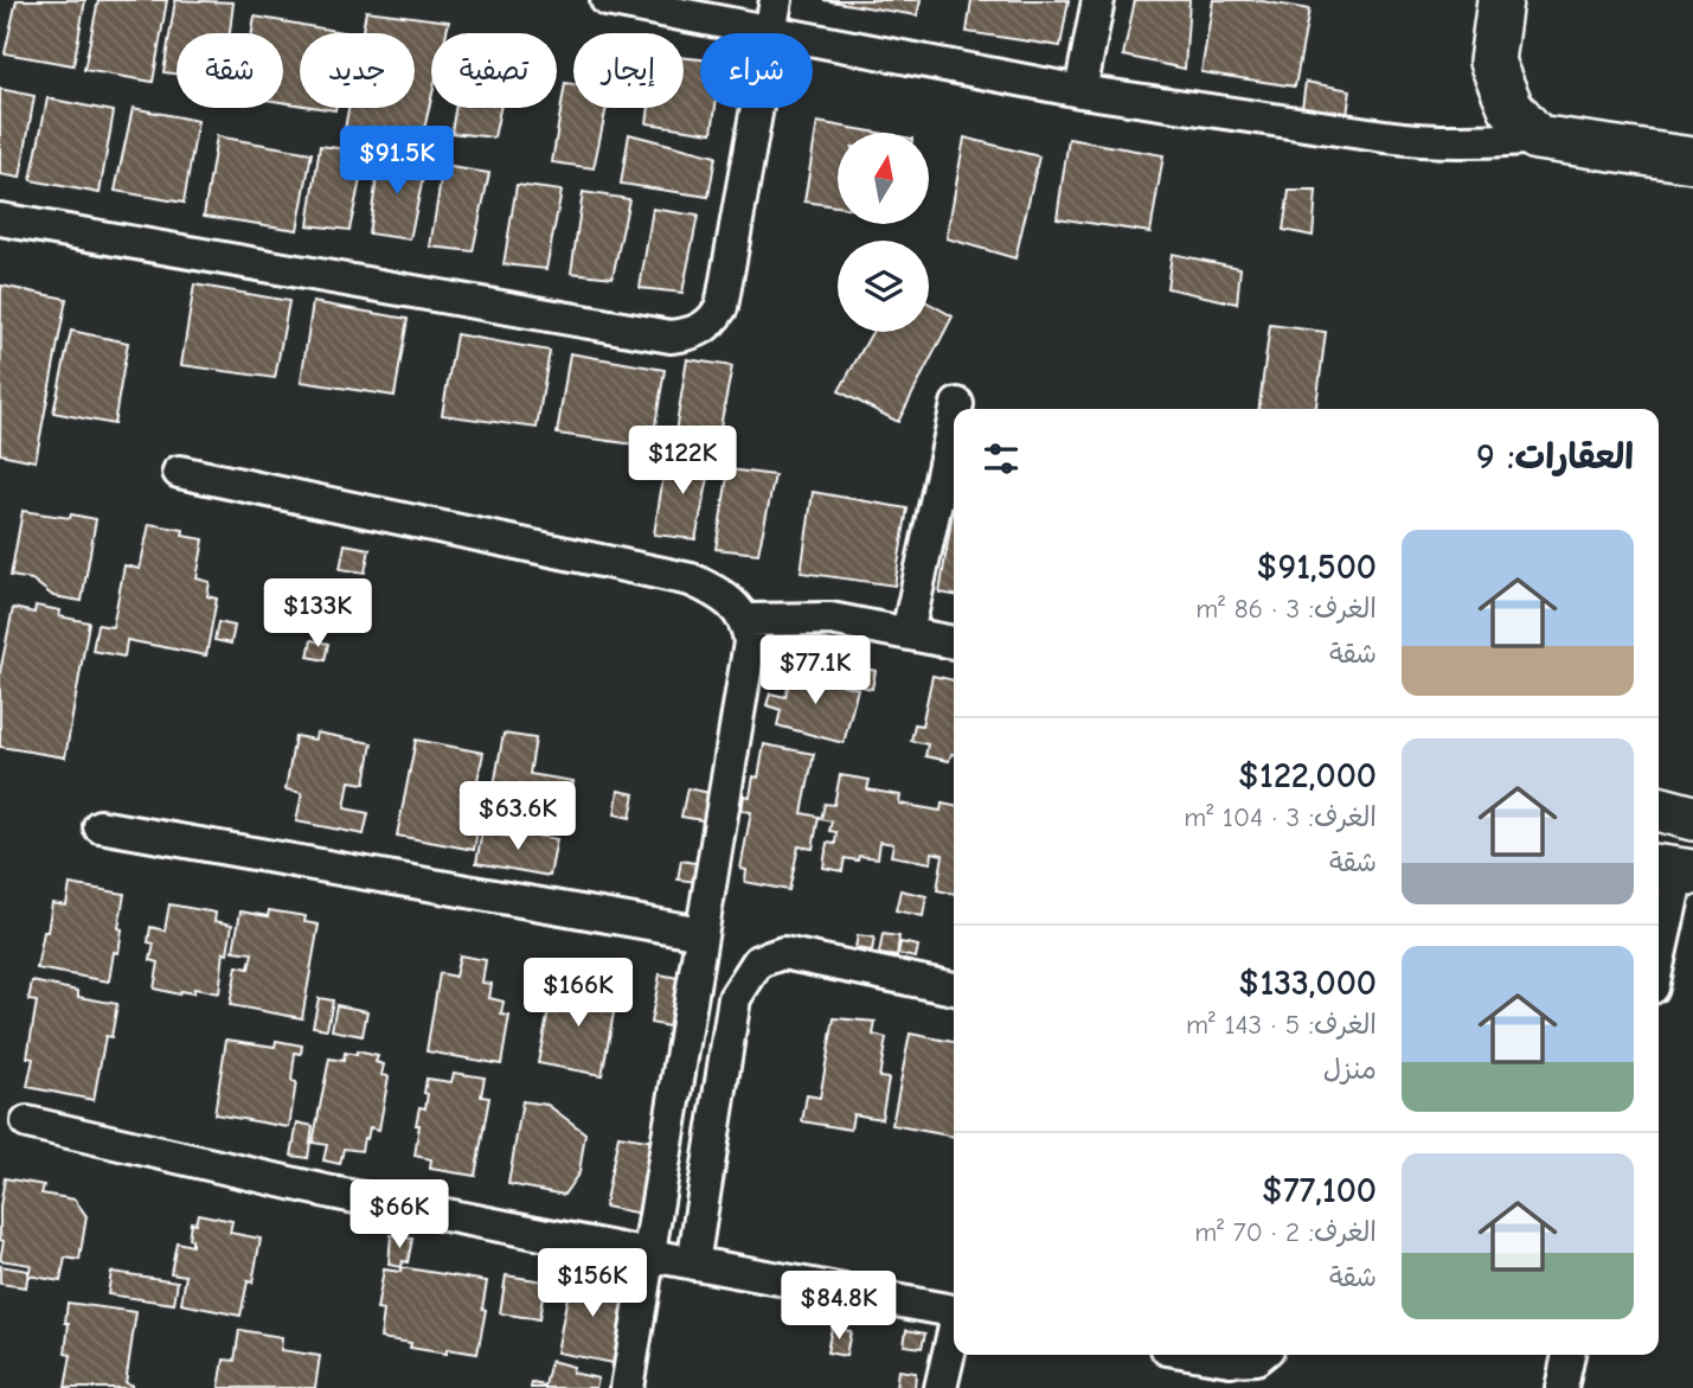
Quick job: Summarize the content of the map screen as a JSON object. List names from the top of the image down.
{
  "north": "top",
  "page": {
    "chip": [
      "شراء",
      "إيجار",
      "تصفية",
      "جديد",
      "شقة"
    ],
    "price": [
      "$91.5K",
      "$122K",
      "$133K",
      "$77.1K",
      "$63.6K",
      "$166K",
      "$66K",
      "$156K",
      "$84.8K"
    ],
    "heading": "العقارات: 9",
    "list": [
      {
        "name": "$91,500",
        "note": "الغرف: 3 · 86 m² · شقة"
      },
      {
        "name": "$122,000",
        "note": "الغرف: 3 · 104 m² · شقة"
      },
      {
        "name": "$133,000",
        "note": "الغرف: 5 · 143 m² · منزل"
      },
      {
        "name": "$77,100",
        "note": "الغرف: 2 · 70 m² · شقة"
      }
    ]
  }
}
